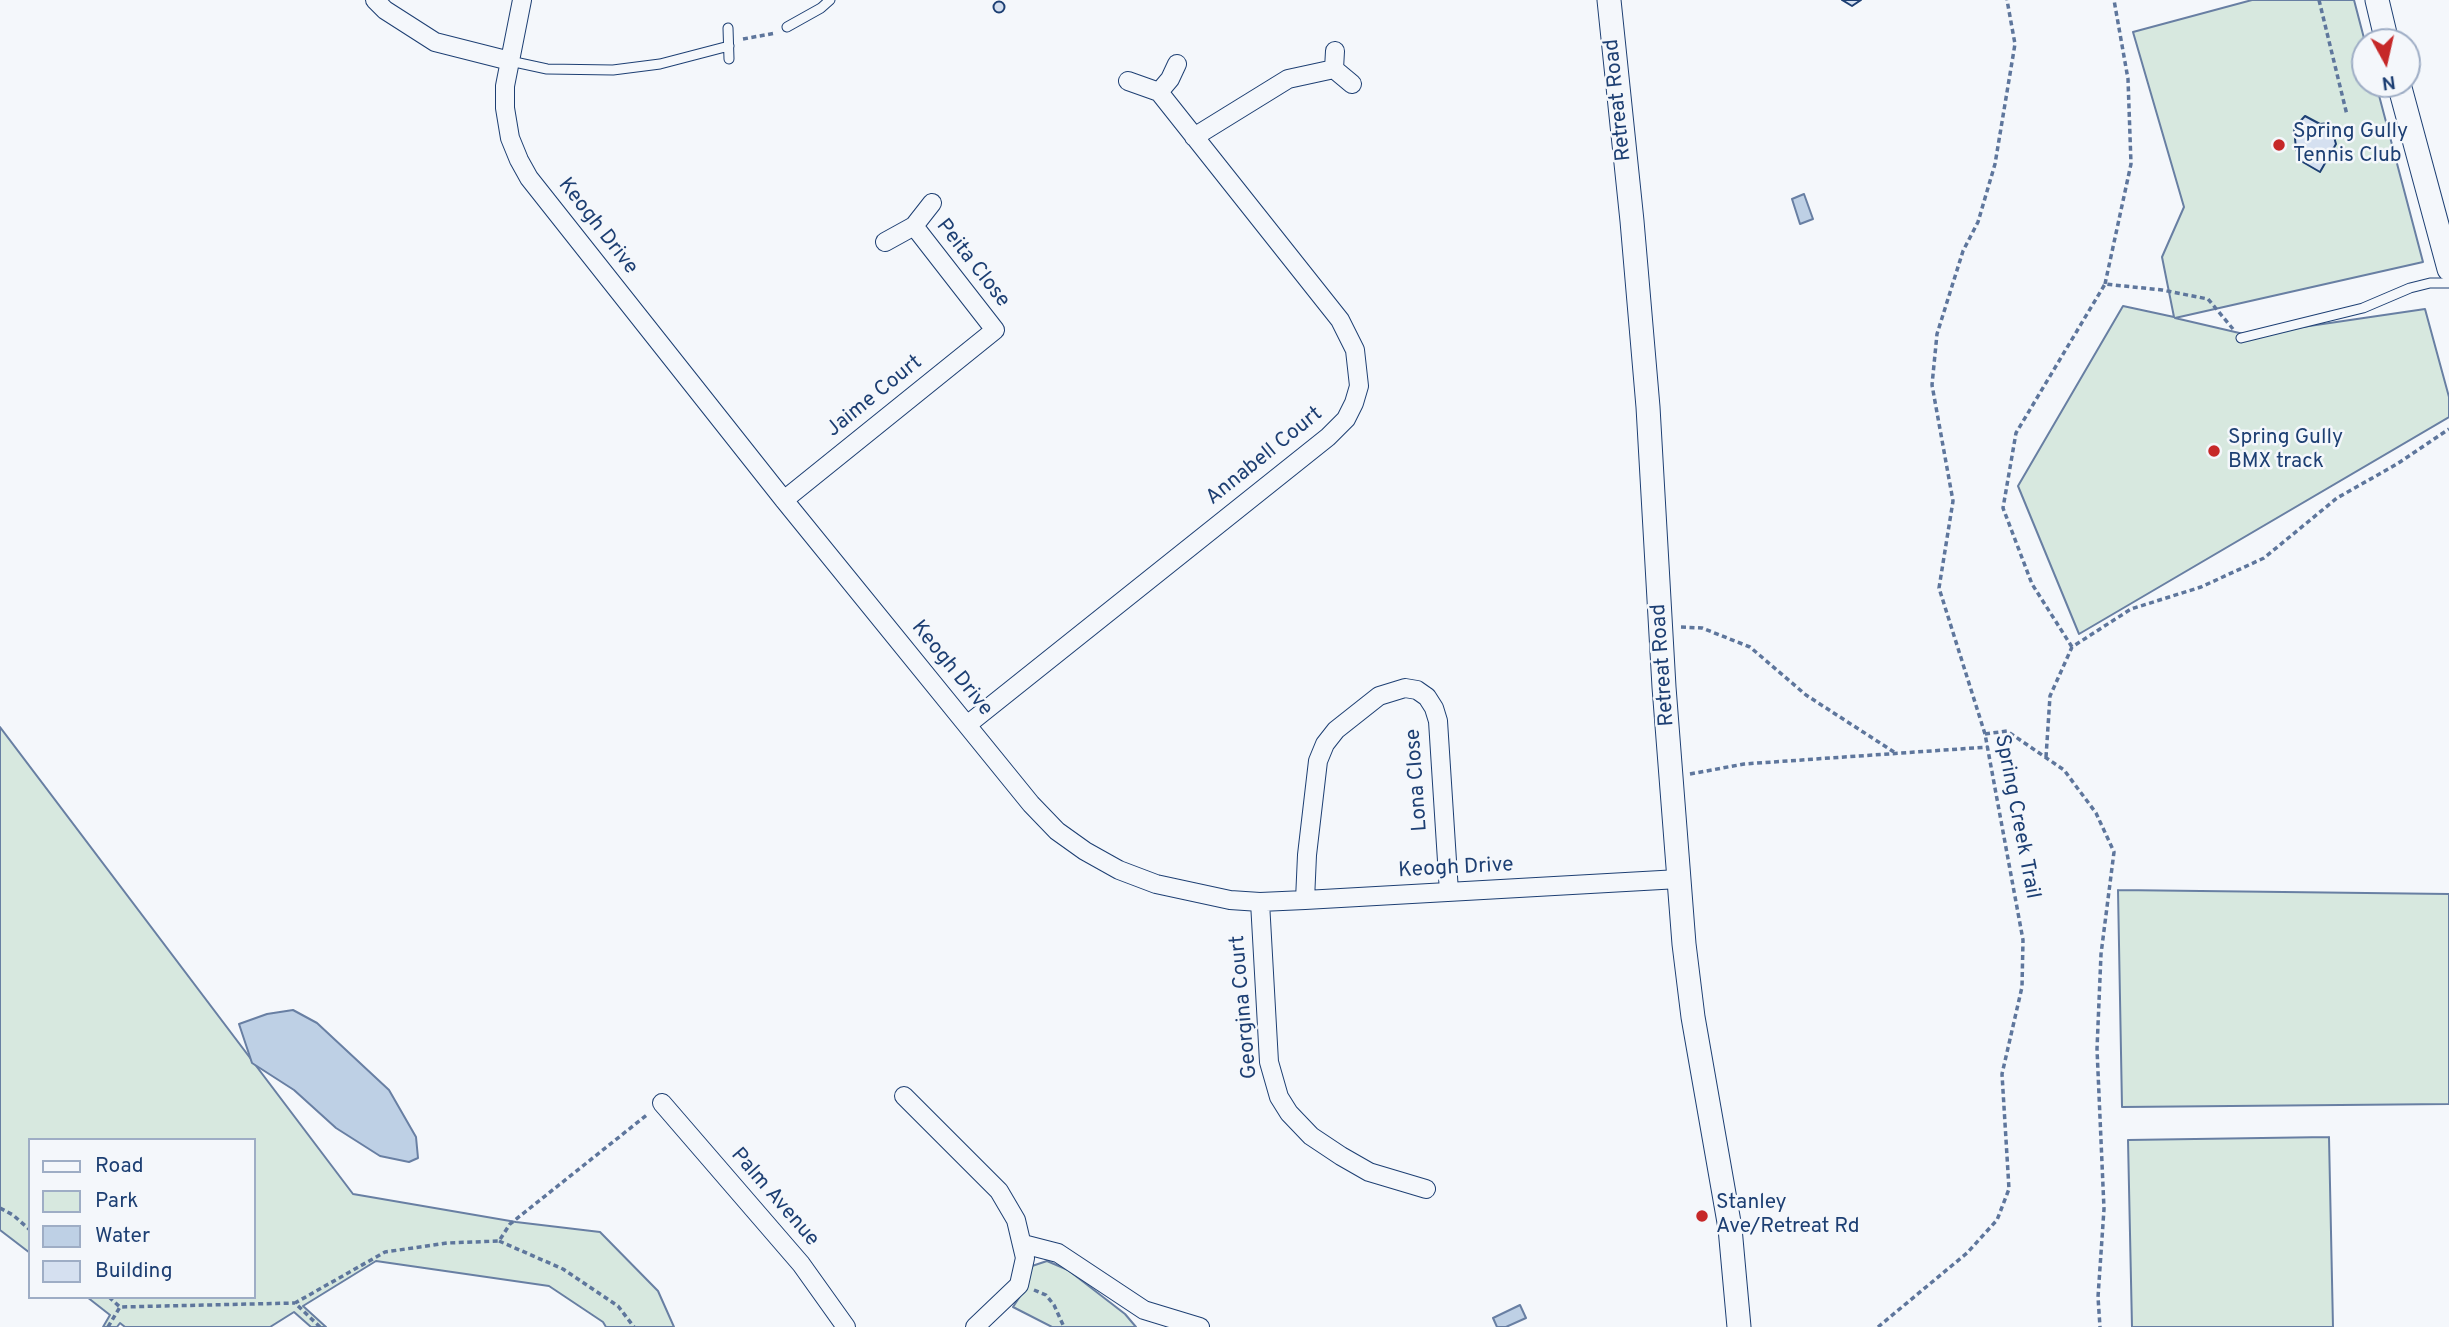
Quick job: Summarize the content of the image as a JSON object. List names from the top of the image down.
{
  "streets": {
    "street": [
      "Retreat Road",
      "Keogh Drive",
      "Peita Close",
      "Jaime Court",
      "Annabell Court",
      "Lona Close",
      "Georgina Court",
      "Palm Avenue"
    ],
    "path": ["Spring Creek Trail"]
  },
  "crossings": [
    ["Retreat Road", "Keogh Drive"],
    ["Keogh Drive", "Jaime Court"],
    ["Keogh Drive", "Annabell Court"],
    ["Keogh Drive", "Lona Close"],
    ["Keogh Drive", "Georgina Court"],
    ["Peita Close", "Jaime Court"]
  ],
  "places": ["Spring Gully Tennis Club", "Spring Gully BMX track", "Stanley Ave/Retreat Rd"],
  "legend": [
    "Road",
    "Park",
    "Water",
    "Building"
  ],
  "north": "bottom"
}
